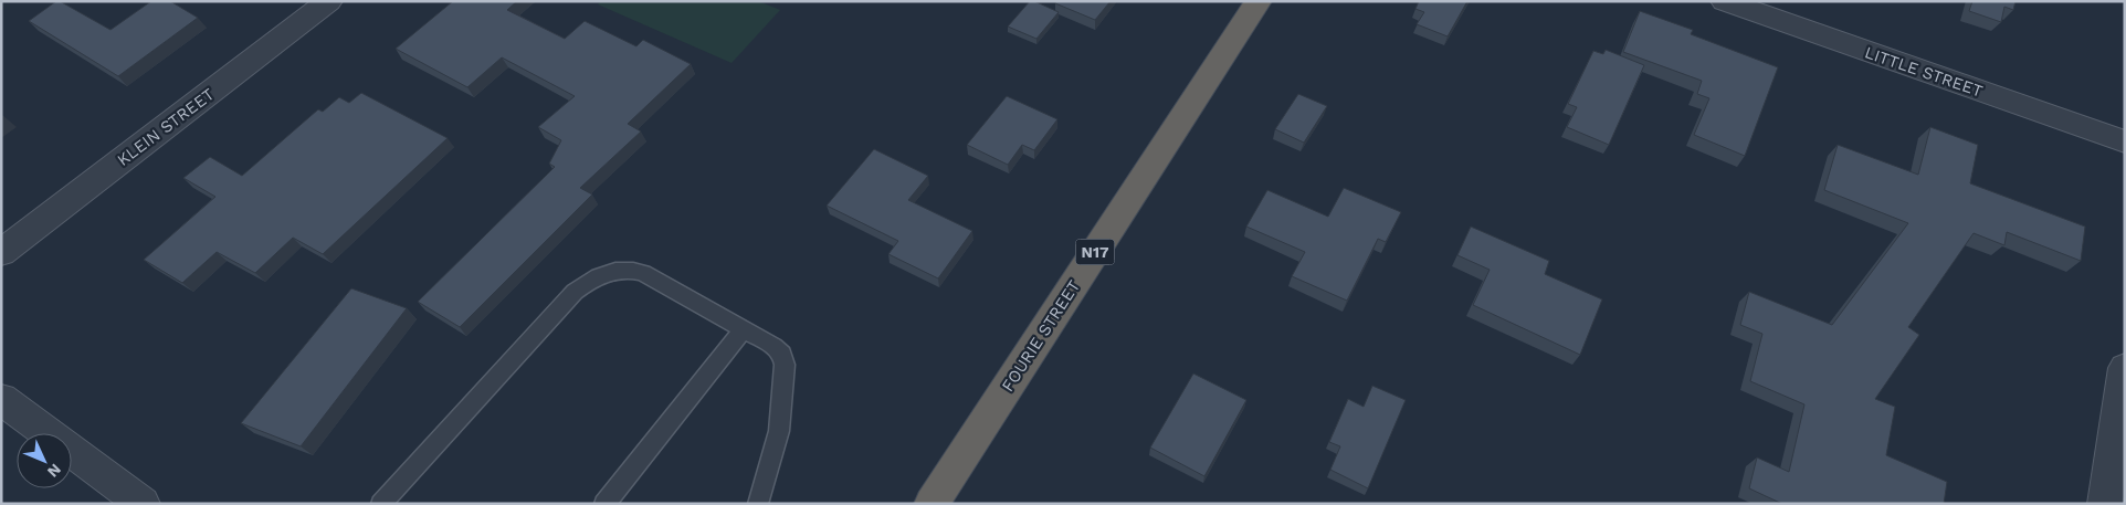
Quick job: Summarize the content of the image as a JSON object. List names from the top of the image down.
{
  "streets": {
    "highway": ["N17", "FOURIE STREET"],
    "street": ["LITTLE STREET", "KLEIN STREET"]
  },
  "north": "bottom right"
}
